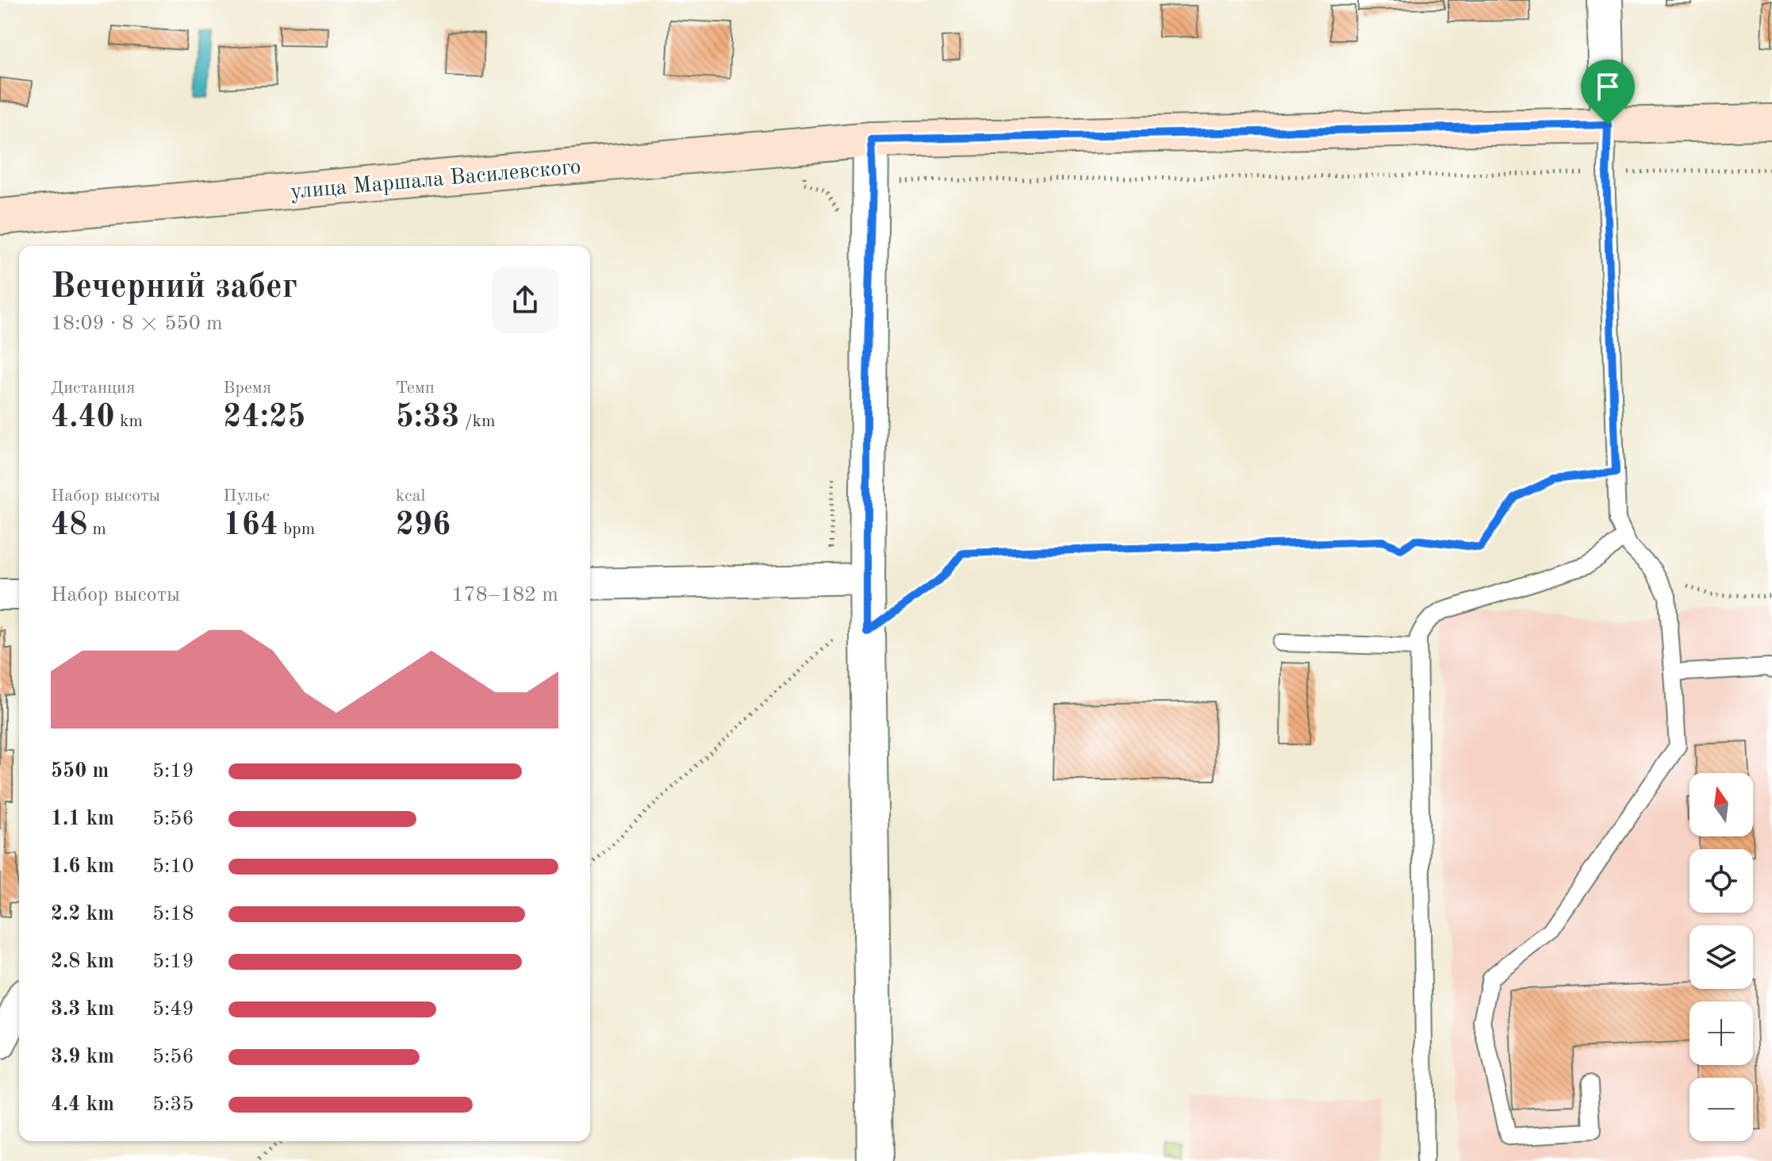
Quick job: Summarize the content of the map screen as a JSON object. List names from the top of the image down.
{
  "streets": {
    "main road": ["улица Маршала Василевского"]
  },
  "north": "top",
  "page": {
    "heading": ["Вечерний забег", "18:09 · 8 × 550 m"],
    "stats": [
      ["Дистанция", "4.40 km"],
      ["Время", "24:25"],
      ["Темп", "5:33 /km"],
      ["Набор высоты", "48 m"],
      ["Пульс", "164 bpm"],
      ["kcal", "296"]
    ],
    "chart": ["Набор высоты", "178–182 m"],
    "list": [
      {
        "name": "550 m",
        "note": "5:19"
      },
      {
        "name": "1.1 km",
        "note": "5:56"
      },
      {
        "name": "1.6 km",
        "note": "5:10"
      },
      {
        "name": "2.2 km",
        "note": "5:18"
      },
      {
        "name": "2.8 km",
        "note": "5:19"
      },
      {
        "name": "3.3 km",
        "note": "5:49"
      },
      {
        "name": "3.9 km",
        "note": "5:56"
      },
      {
        "name": "4.4 km",
        "note": "5:35"
      }
    ],
    "map_buttons": ["+", "−"]
  }
}
